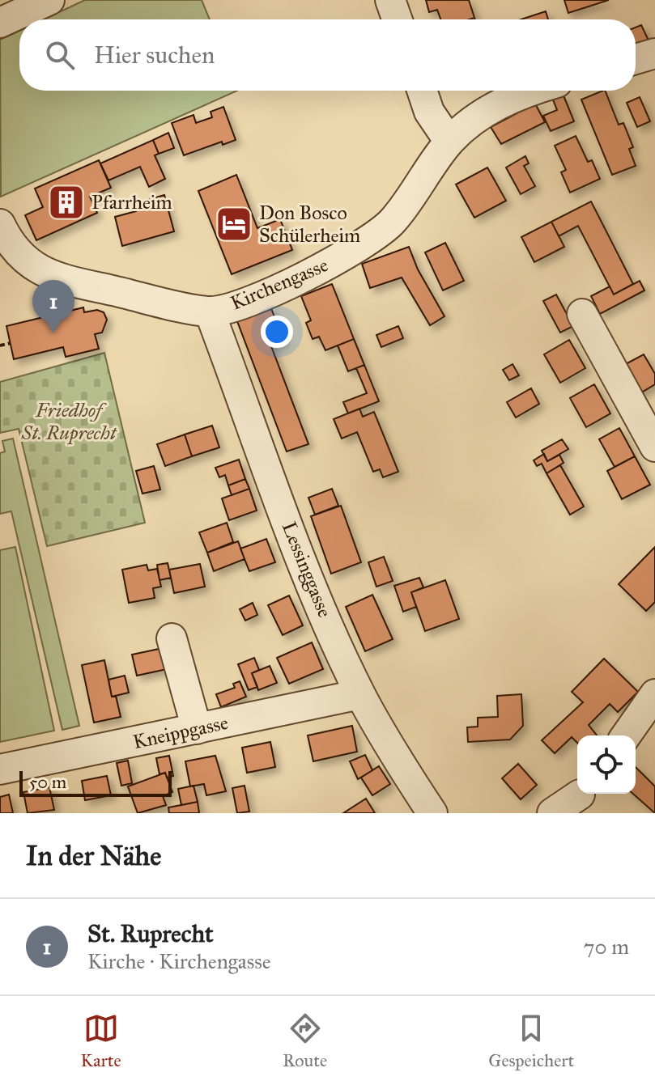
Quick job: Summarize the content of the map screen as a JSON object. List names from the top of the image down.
{
  "streets": {
    "street": ["Kirchengasse", "Lessinggasse", "Kneippgasse"]
  },
  "crossings": [
    ["Kirchengasse", "Lessinggasse"],
    ["Lessinggasse", "Kneippgasse"]
  ],
  "parks": ["Friedhof St. Ruprecht"],
  "places": {
    "building": ["Pfarrheim"],
    "hotel": ["Don Bosco Schülerheim"]
  },
  "scale_bar": "50 m",
  "page": {
    "search": "Hier suchen",
    "pins": "1",
    "scale": "50 m",
    "heading": "In der Nähe",
    "list": [
      {
        "mark": "1",
        "name": "St. Ruprecht",
        "note": "Kirche · Kirchengasse",
        "value": "70 m"
      }
    ],
    "nav": ["Karte", "Route", "Gespeichert"]
  }
}
